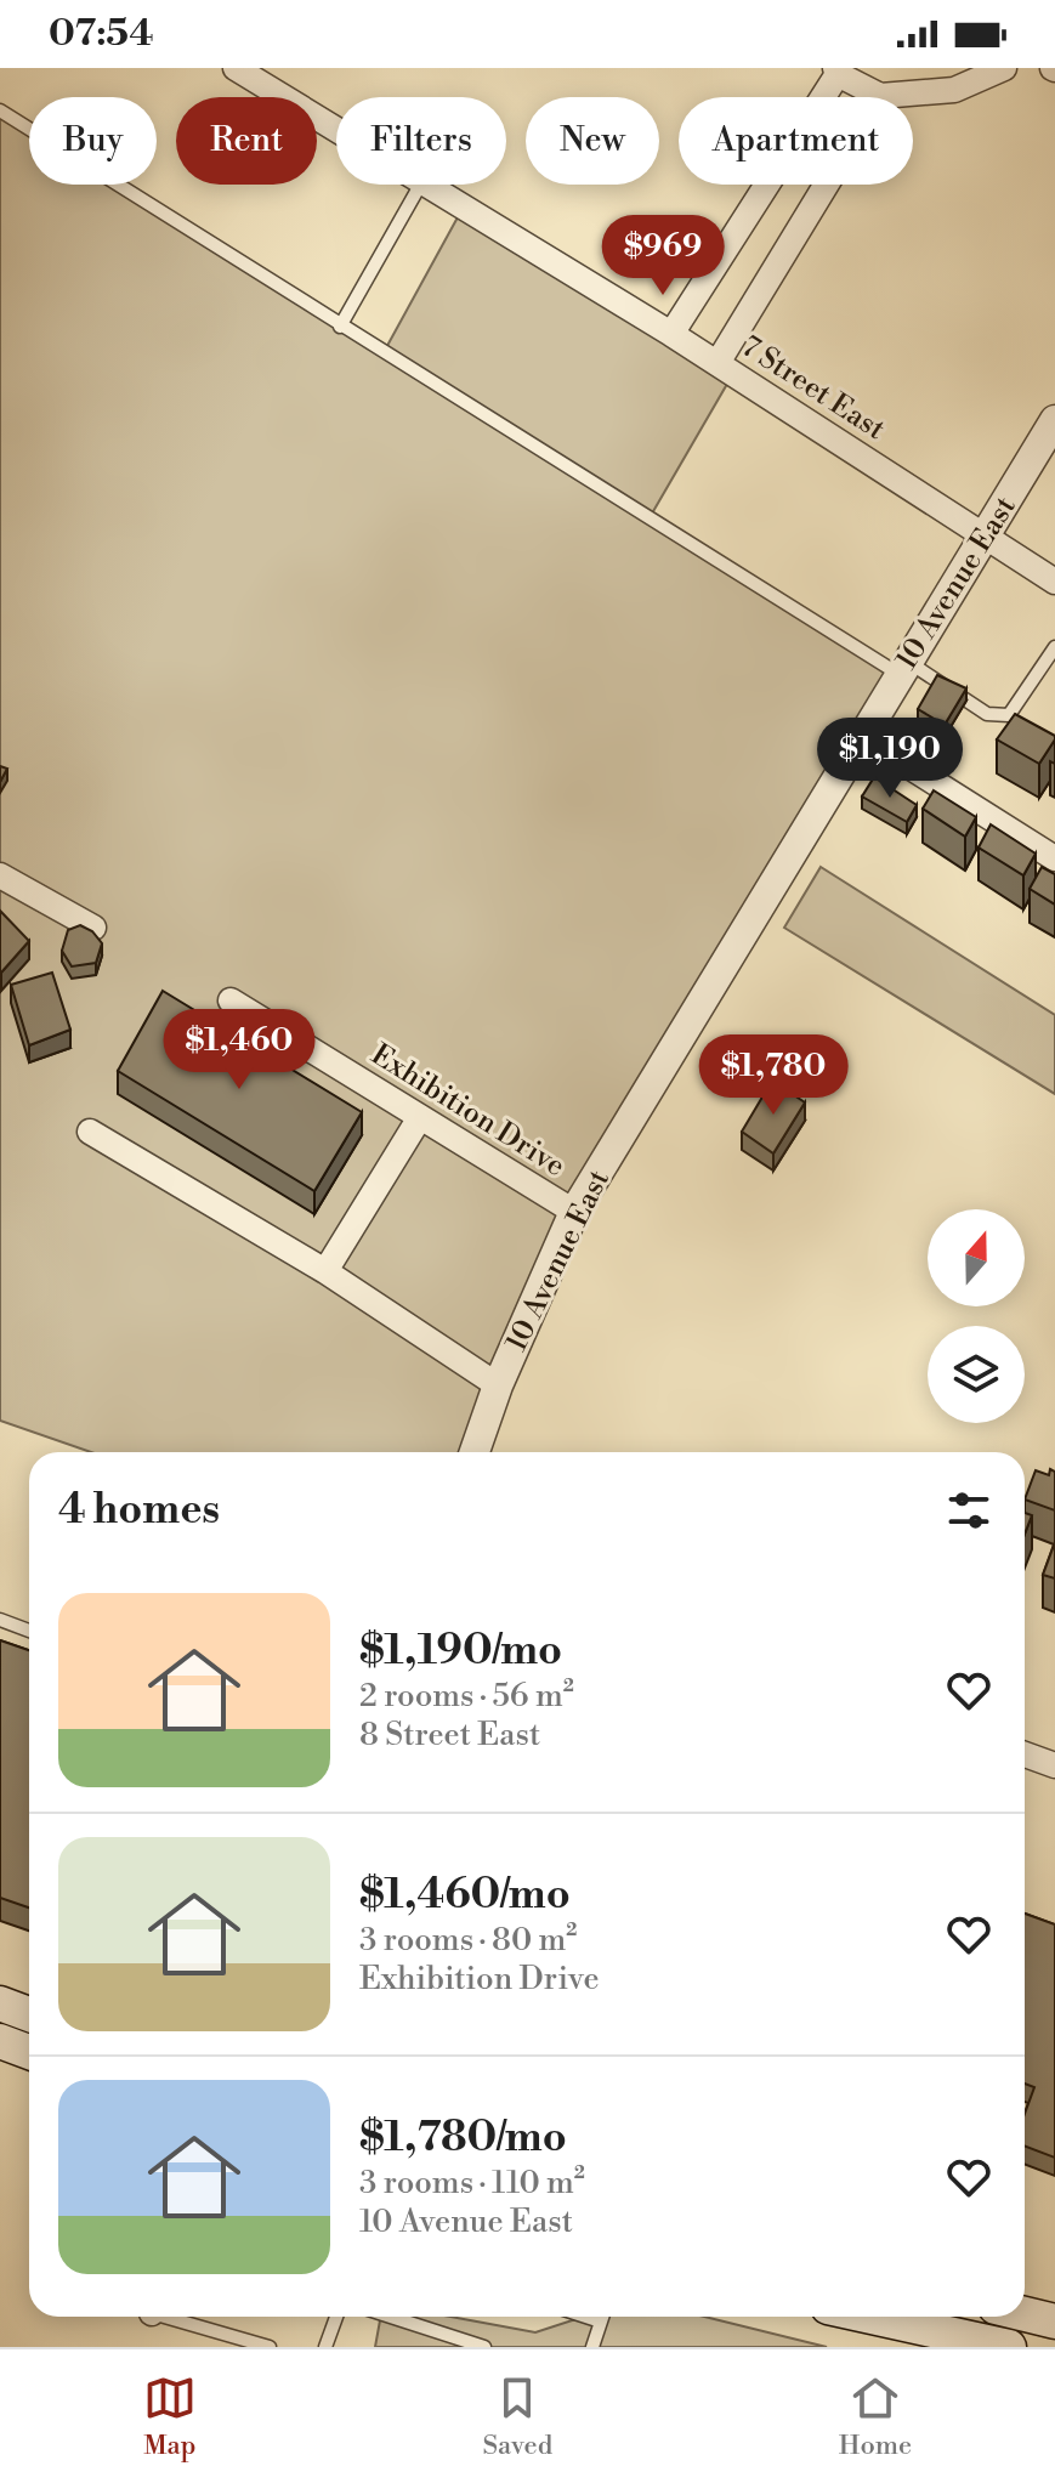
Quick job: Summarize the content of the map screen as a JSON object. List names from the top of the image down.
{
  "streets": {
    "street": ["7 Street East", "10 Avenue East", "Exhibition Drive"]
  },
  "crossings": [
    ["7 Street East", "10 Avenue East"],
    ["10 Avenue East", "Exhibition Drive"]
  ],
  "north": "top",
  "page": {
    "status": "07:54",
    "chip": [
      "Buy",
      "Rent",
      "Filters",
      "New",
      "Apartment"
    ],
    "price": [
      "$969",
      "$1,190",
      "$1,460",
      "$1,780"
    ],
    "heading": "4 homes",
    "list": [
      {
        "name": "$1,190/mo",
        "note": "2 rooms · 56 m² · 8 Street East"
      },
      {
        "name": "$1,460/mo",
        "note": "3 rooms · 80 m² · Exhibition Drive"
      },
      {
        "name": "$1,780/mo",
        "note": "3 rooms · 110 m² · 10 Avenue East"
      }
    ],
    "tabs": ["Map", "Saved", "Home"]
  }
}
